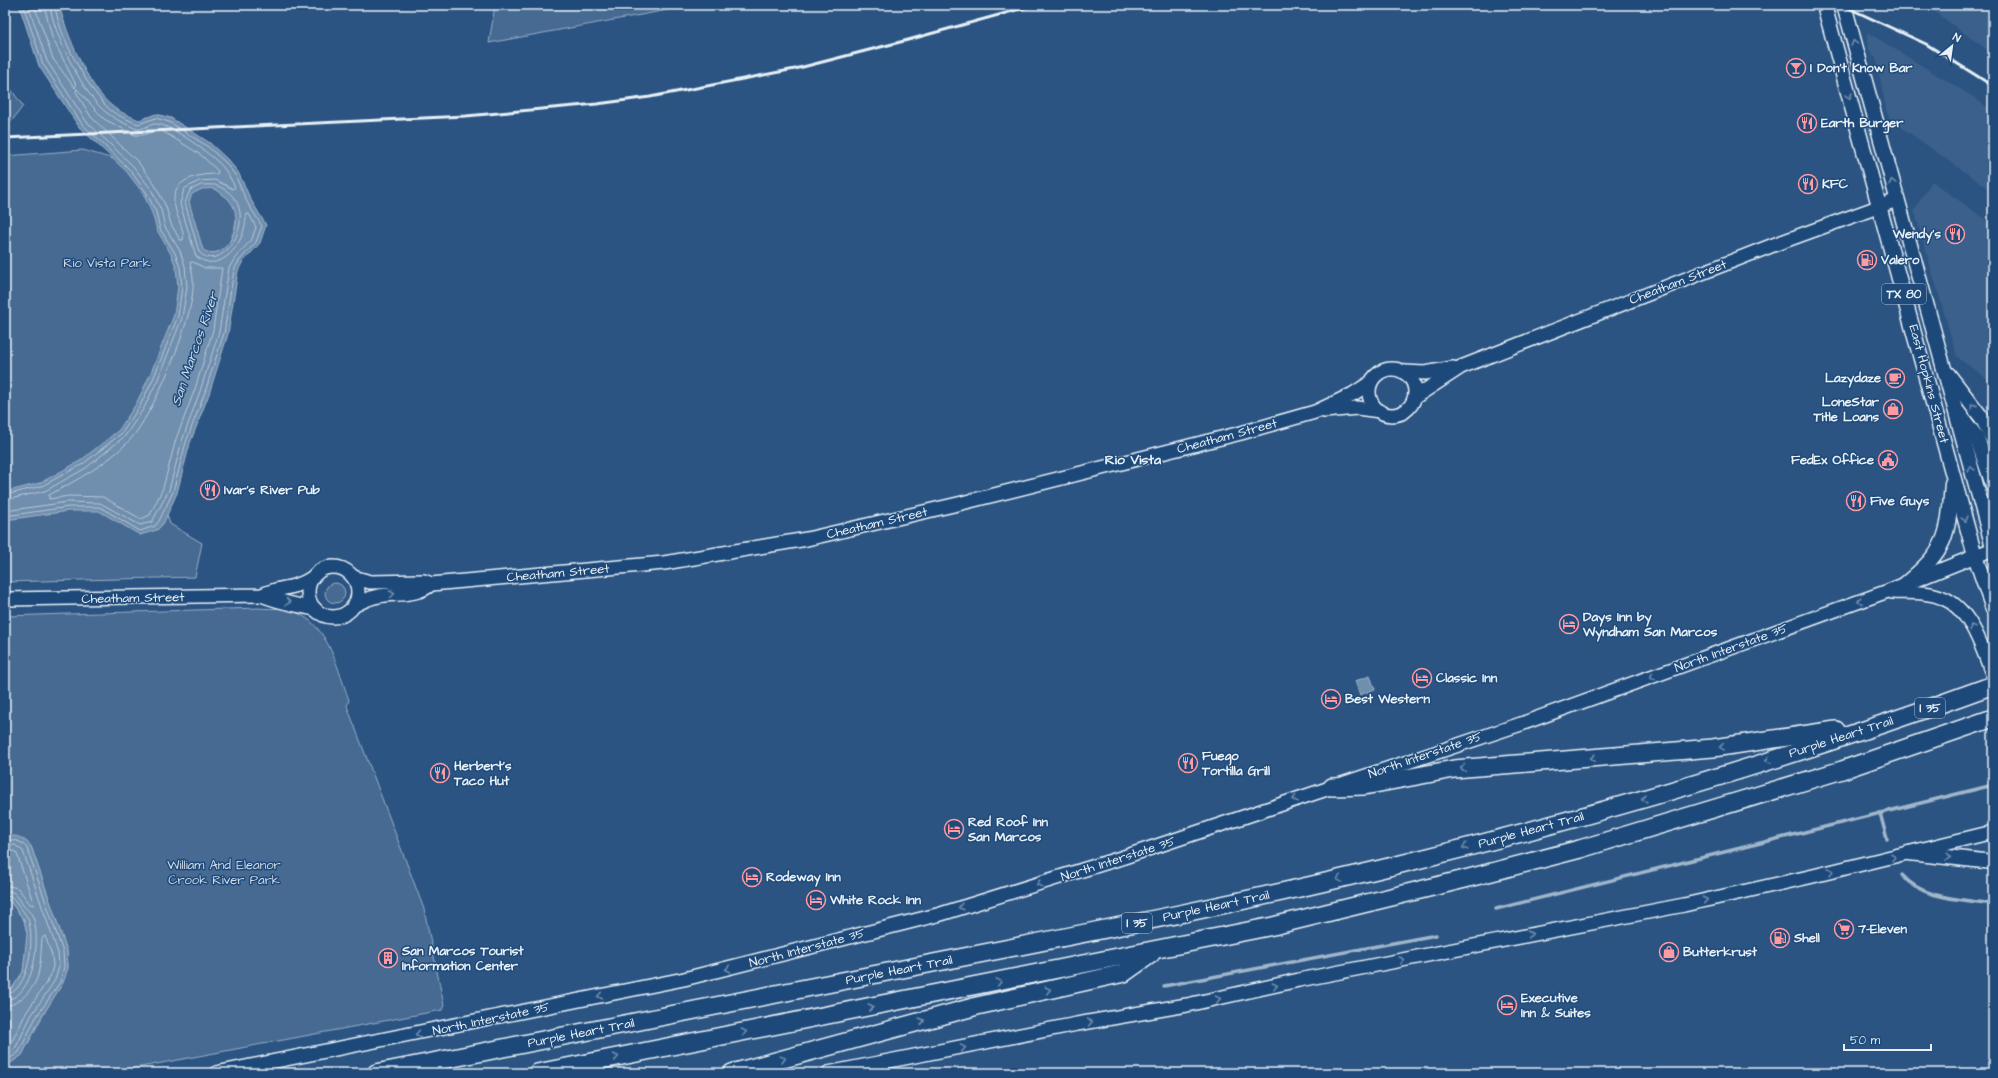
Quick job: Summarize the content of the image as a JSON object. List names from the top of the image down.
{
  "streets": {
    "highway": ["I 35", "Purple Heart Trail"],
    "main road": [
      "Cheatham Street",
      "TX 80",
      "East Hopkins Street",
      "North Interstate 35"
    ]
  },
  "crossings": [
    ["Cheatham Street", "East Hopkins Street"],
    ["TX 80", "East Hopkins Street"],
    ["TX 80", "North Interstate 35"],
    ["East Hopkins Street", "North Interstate 35"]
  ],
  "one_way": ["North Interstate 35"],
  "districts": ["Rio Vista"],
  "water": ["San Marcos River"],
  "parks": ["Rio Vista Park", "William And Eleanor Crook River Park"],
  "places": {
    "bar": ["I Don't Know Bar"],
    "restaurant": [
      "Earth Burger",
      "KFC",
      "Wendy's",
      "Ivar's River Pub",
      "Five Guys",
      "Fuego Tortilla Grill",
      "Herbert's Taco Hut"
    ],
    "fuel station": ["Valero", "Shell"],
    "cafe": ["Lazydaze"],
    "shop": ["LoneStar Title Loans", "Butterkrust"],
    "public building": ["FedEx Office"],
    "hotel": [
      "Days Inn by Wyndham San Marcos",
      "Classic Inn",
      "Best Western",
      "Red Roof Inn San Marcos",
      "Rodeway Inn",
      "White Rock Inn",
      "Executive Inn & Suites"
    ],
    "supermarket": ["7-Eleven"],
    "building": ["San Marcos Tourist Information Center"]
  },
  "scale_bar": "50 m",
  "north": "top right"
}
